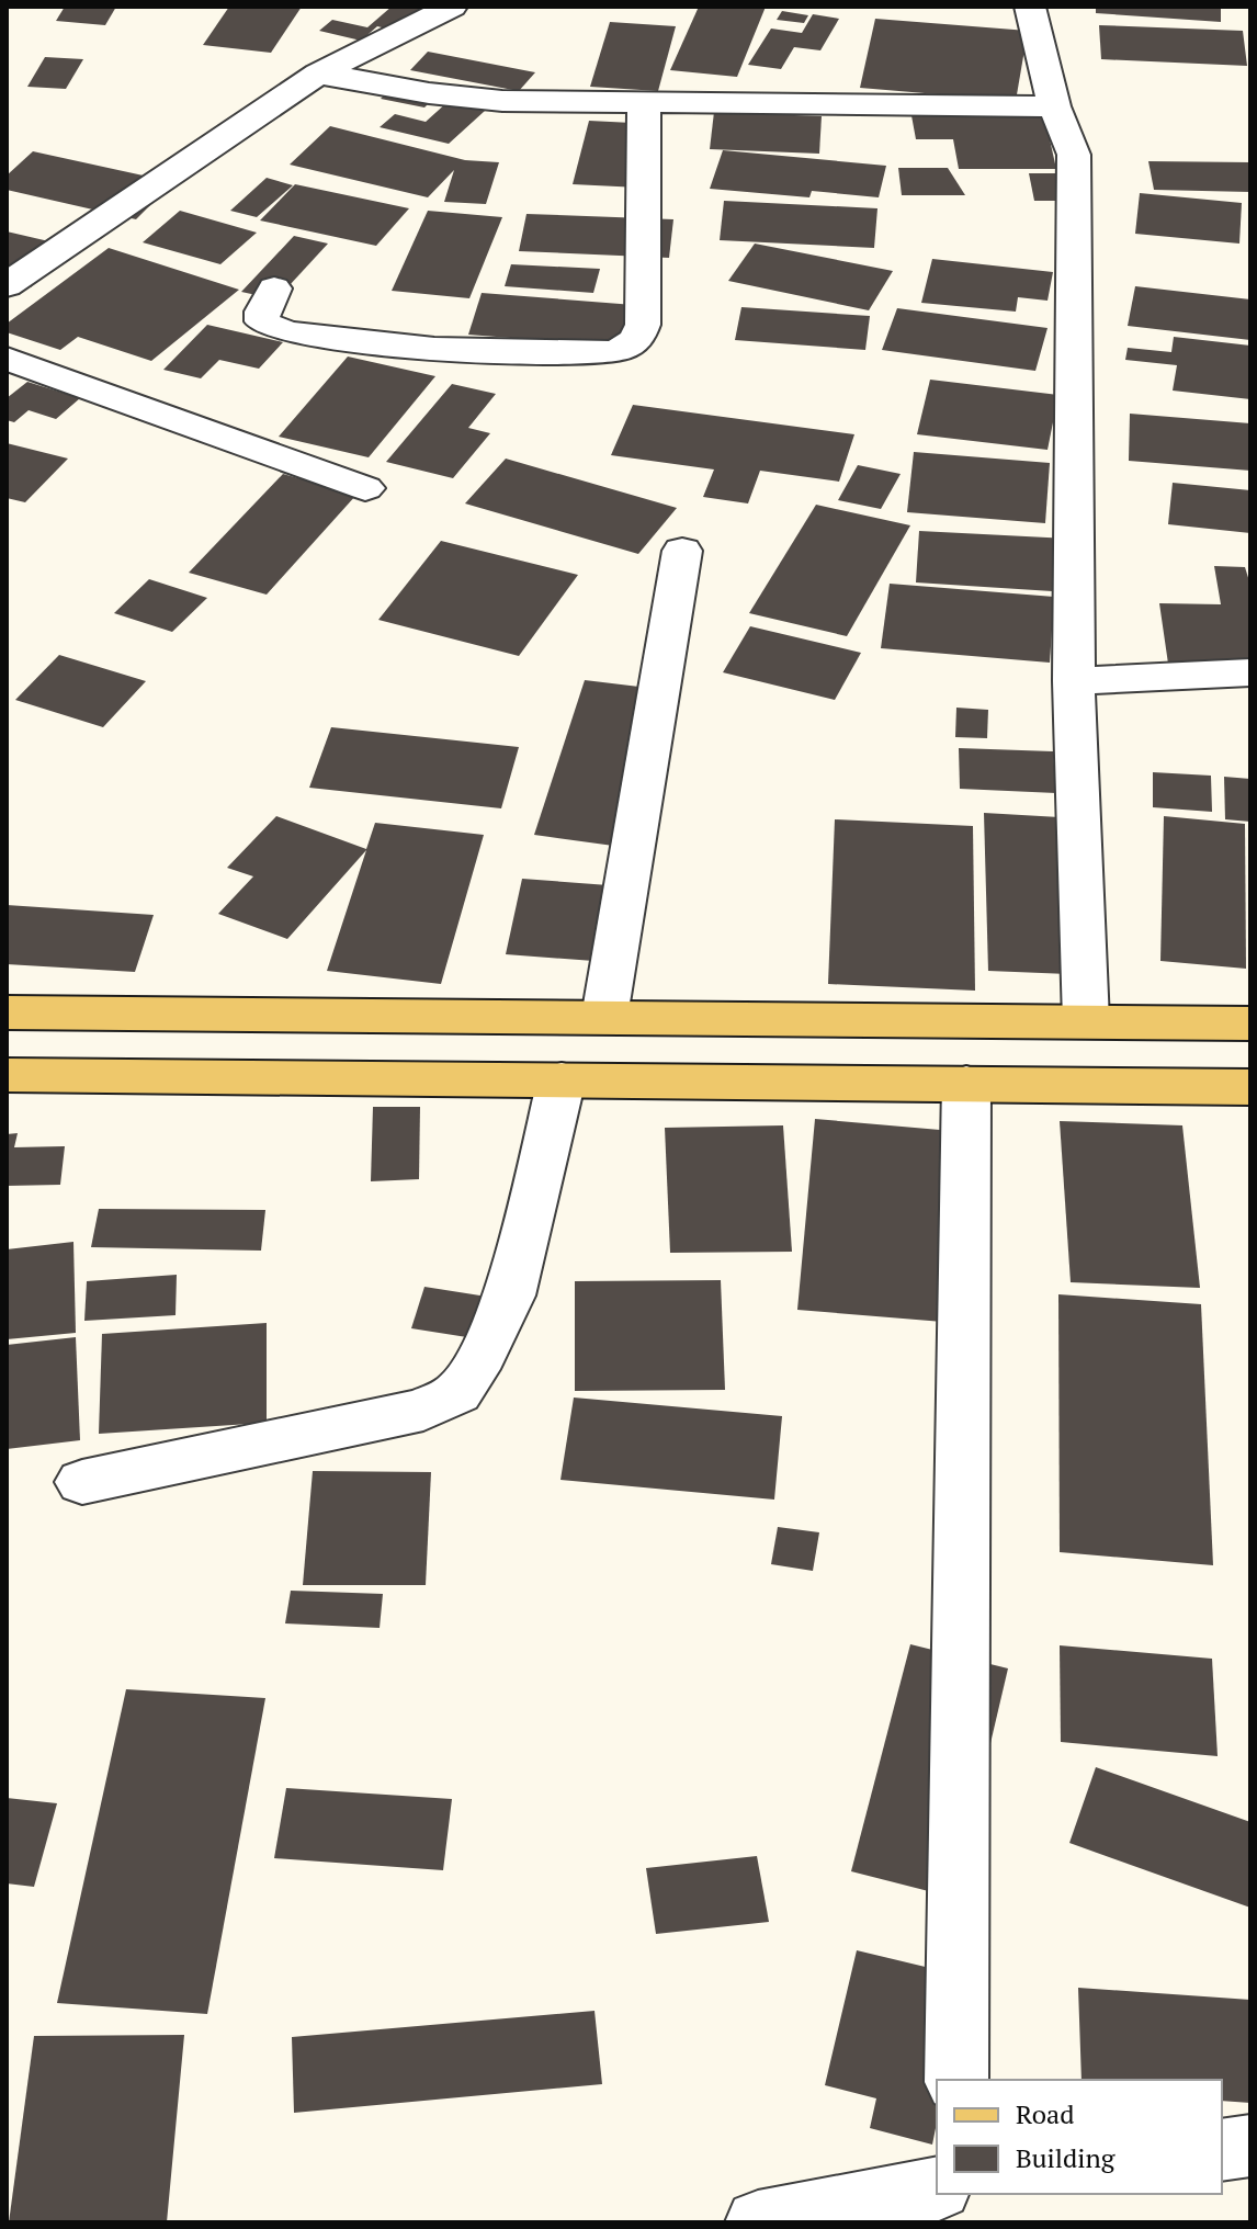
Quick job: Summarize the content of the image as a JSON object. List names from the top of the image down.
{
  "legend": ["Road", "Building"]
}
